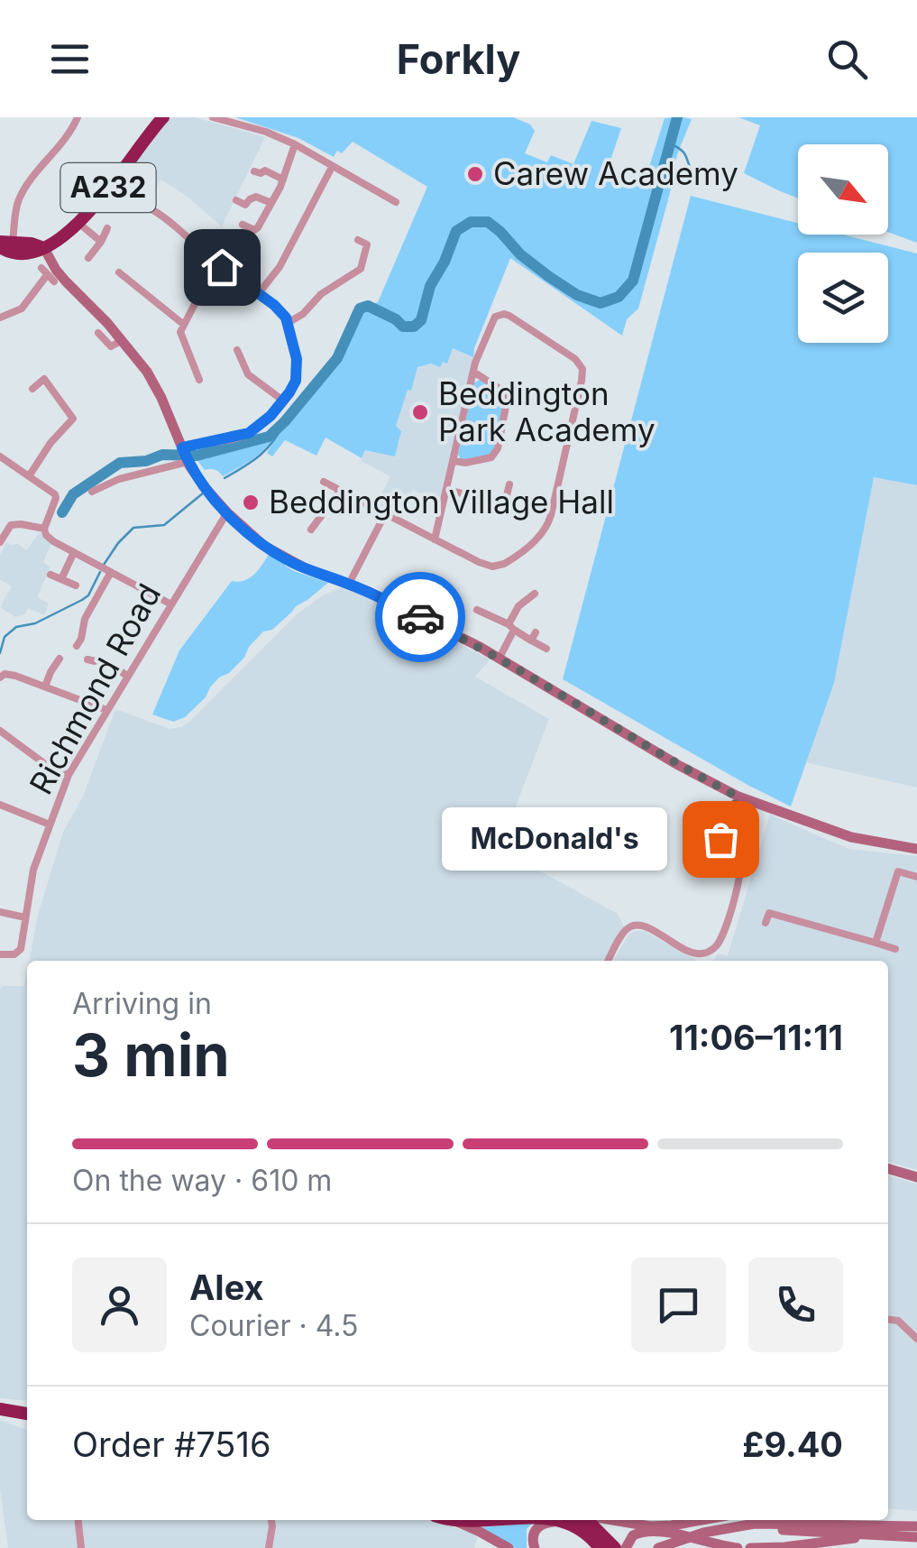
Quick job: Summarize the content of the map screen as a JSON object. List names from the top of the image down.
{
  "streets": {
    "highway": ["A232"],
    "street": ["Richmond Road"]
  },
  "places": [
    "Carew Academy",
    "Beddington Park Academy",
    "Beddington Village Hall",
    "McDonald's"
  ],
  "north": "bottom right",
  "page": {
    "header": "Forkly",
    "bubble": "McDonald's",
    "heading": ["3 min", "Arriving in", "11:06–11:11"],
    "panel": [
      "Alex",
      "Courier · 4.5",
      "Order #7516",
      "£9.40"
    ],
    "bar": "On the way · 610 m"
  }
}
